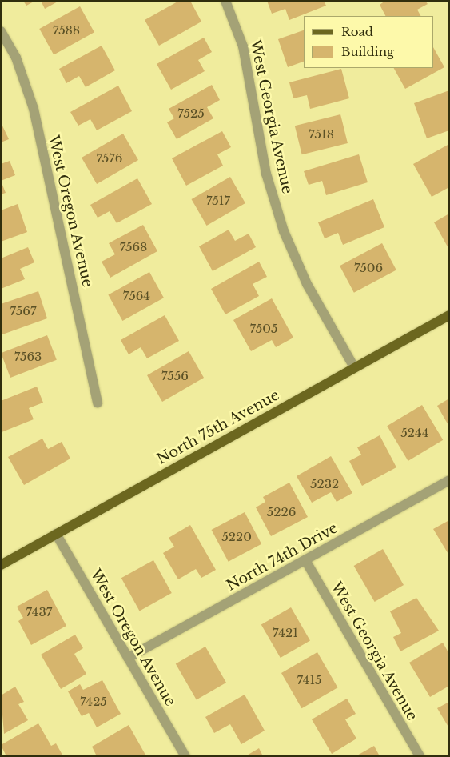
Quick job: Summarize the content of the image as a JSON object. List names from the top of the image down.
{
  "streets": {
    "main road": ["North 75th Avenue"],
    "street": ["West Georgia Avenue", "West Oregon Avenue", "North 74th Drive"]
  },
  "crossings": [
    ["West Georgia Avenue", "North 75th Avenue"],
    ["West Georgia Avenue", "North 74th Drive"],
    ["West Oregon Avenue", "North 75th Avenue"],
    ["West Oregon Avenue", "North 74th Drive"]
  ],
  "house_numbers": [
    "7588",
    "7525",
    "7518",
    "7576",
    "7517",
    "7568",
    "7506",
    "7564",
    "7567",
    "7505",
    "7563",
    "7556",
    "5244",
    "5232",
    "5226",
    "5220",
    "7437",
    "7421",
    "7415",
    "7425"
  ],
  "legend": ["Road", "Building"]
}
